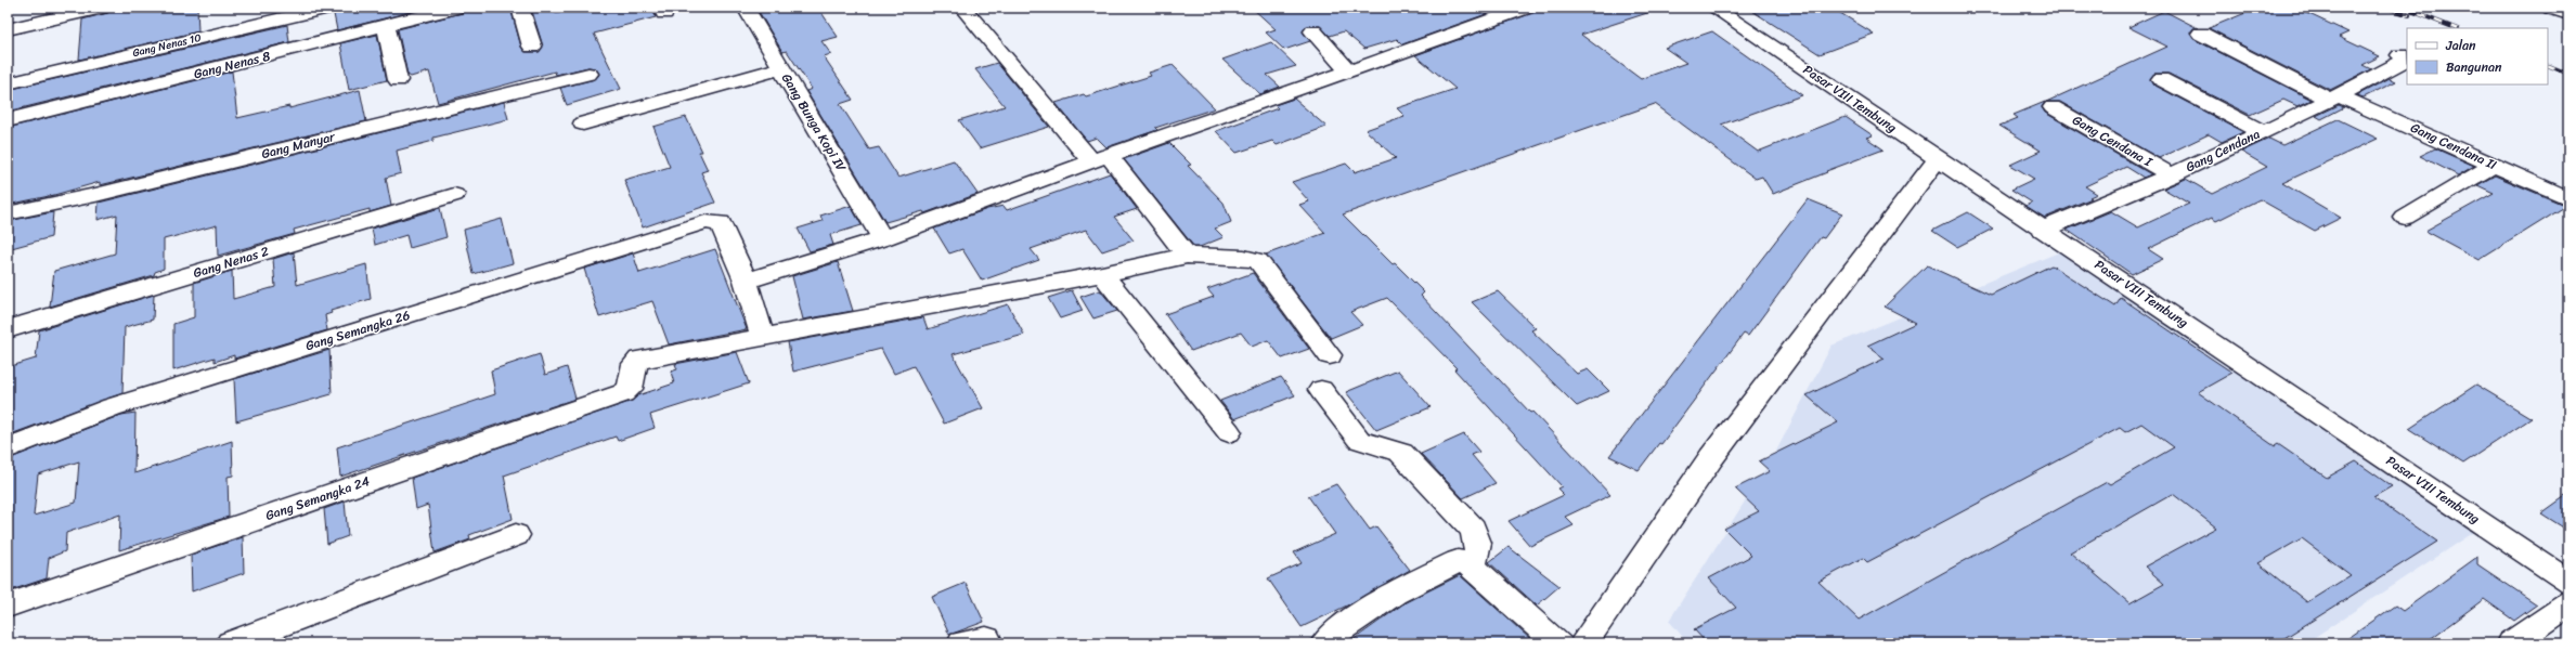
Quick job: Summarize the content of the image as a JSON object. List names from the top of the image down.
{
  "streets": {
    "street": [
      "Gang Nenas 10",
      "Gang Nenas 8",
      "Pasar VIII Tembung",
      "Gang Bunga Kopi IV",
      "Gang Cendana I",
      "Gang Manyar",
      "Gang Cendana II",
      "Gang Cendana",
      "Gang Nenas 2",
      "Gang Semangka 26",
      "Gang Semangka 24"
    ]
  },
  "crossings": [
    ["Pasar VIII Tembung", "Gang Cendana"],
    ["Gang Cendana I", "Gang Cendana"],
    ["Gang Cendana II", "Gang Cendana"]
  ],
  "legend": ["Jalan", "Bangunan"]
}
